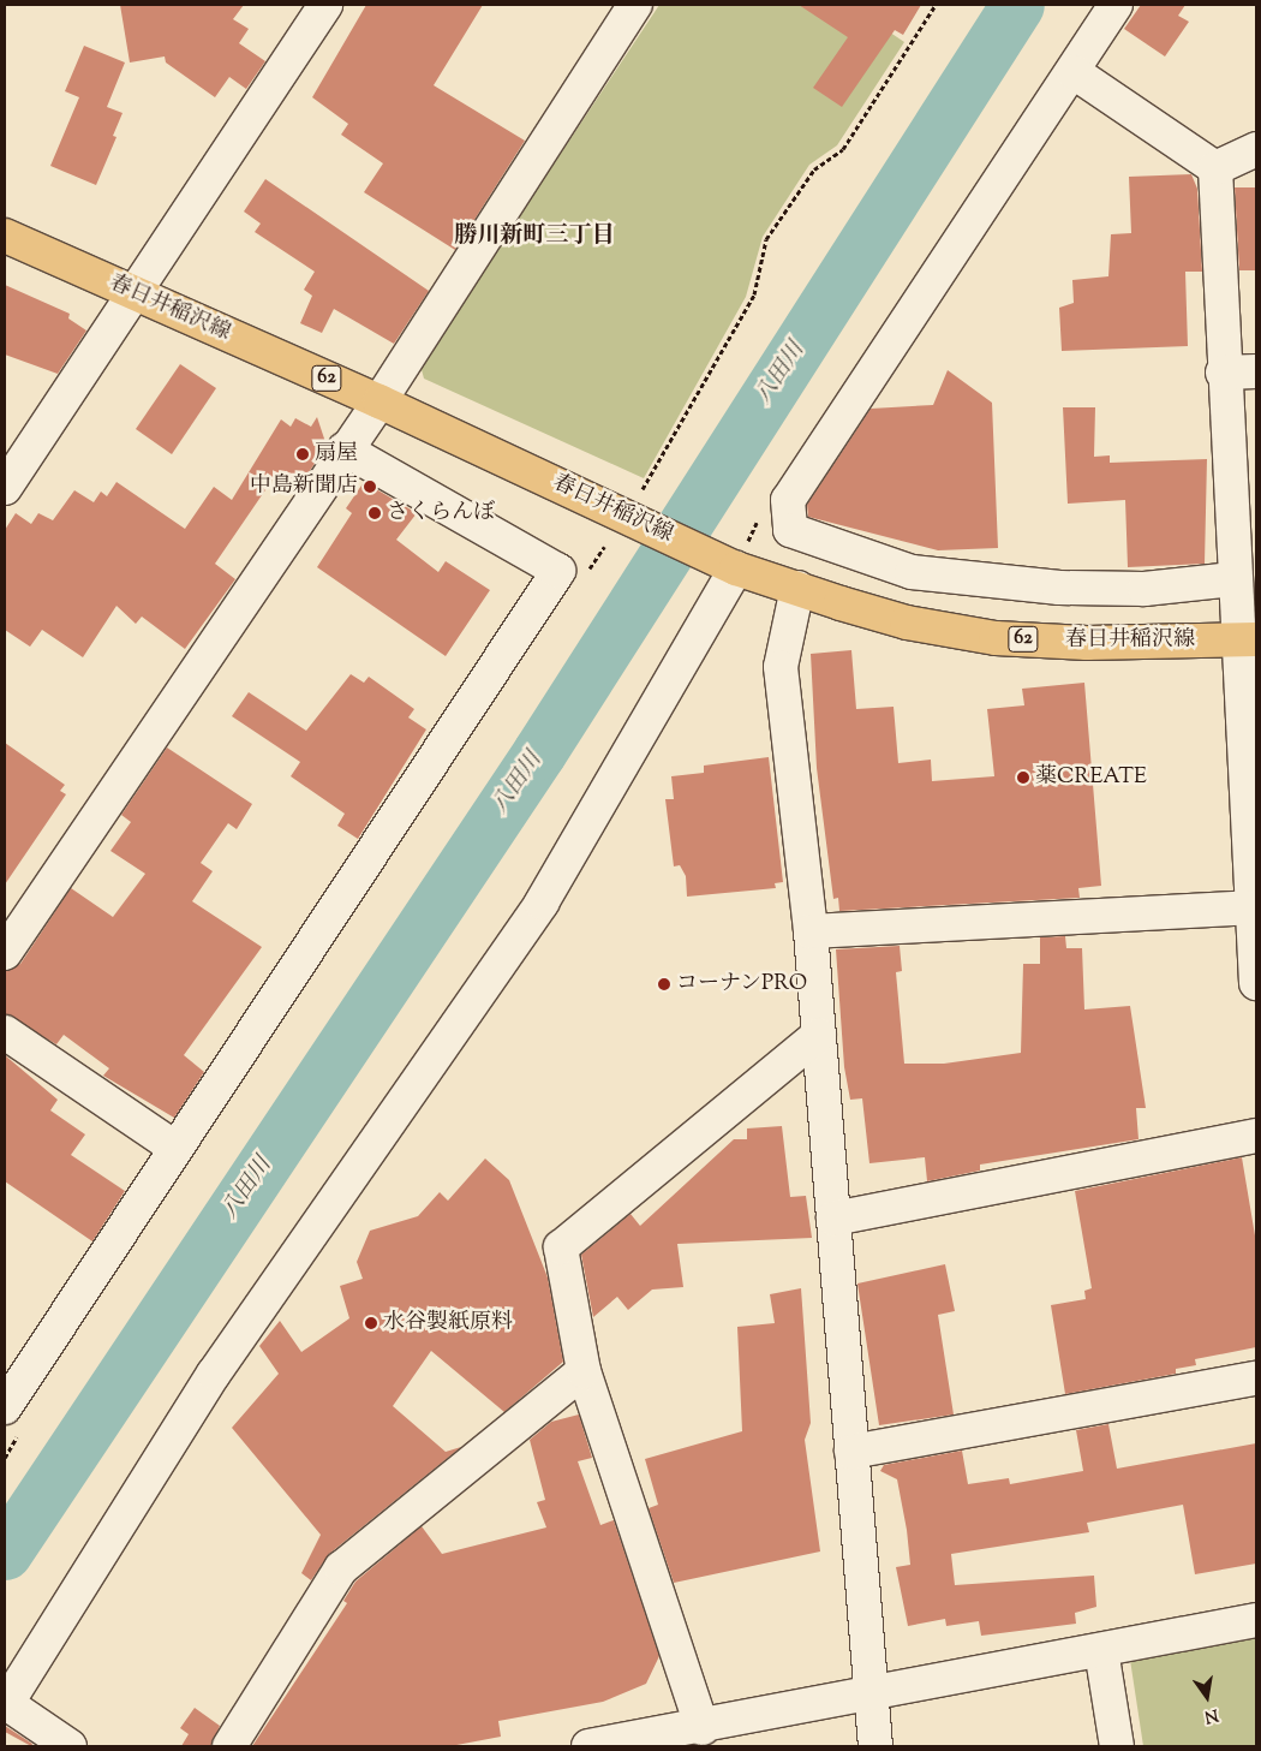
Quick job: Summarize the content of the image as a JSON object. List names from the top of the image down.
{
  "streets": {
    "main road": ["春日井稲沢線", "62"]
  },
  "districts": ["勝川新町三丁目"],
  "water": ["八田川"],
  "places": [
    "扇屋",
    "中島新聞店",
    "さくらんぼ",
    "薬CREATE",
    "コーナンPRO",
    "水谷製紙原料"
  ],
  "north": "bottom"
}
